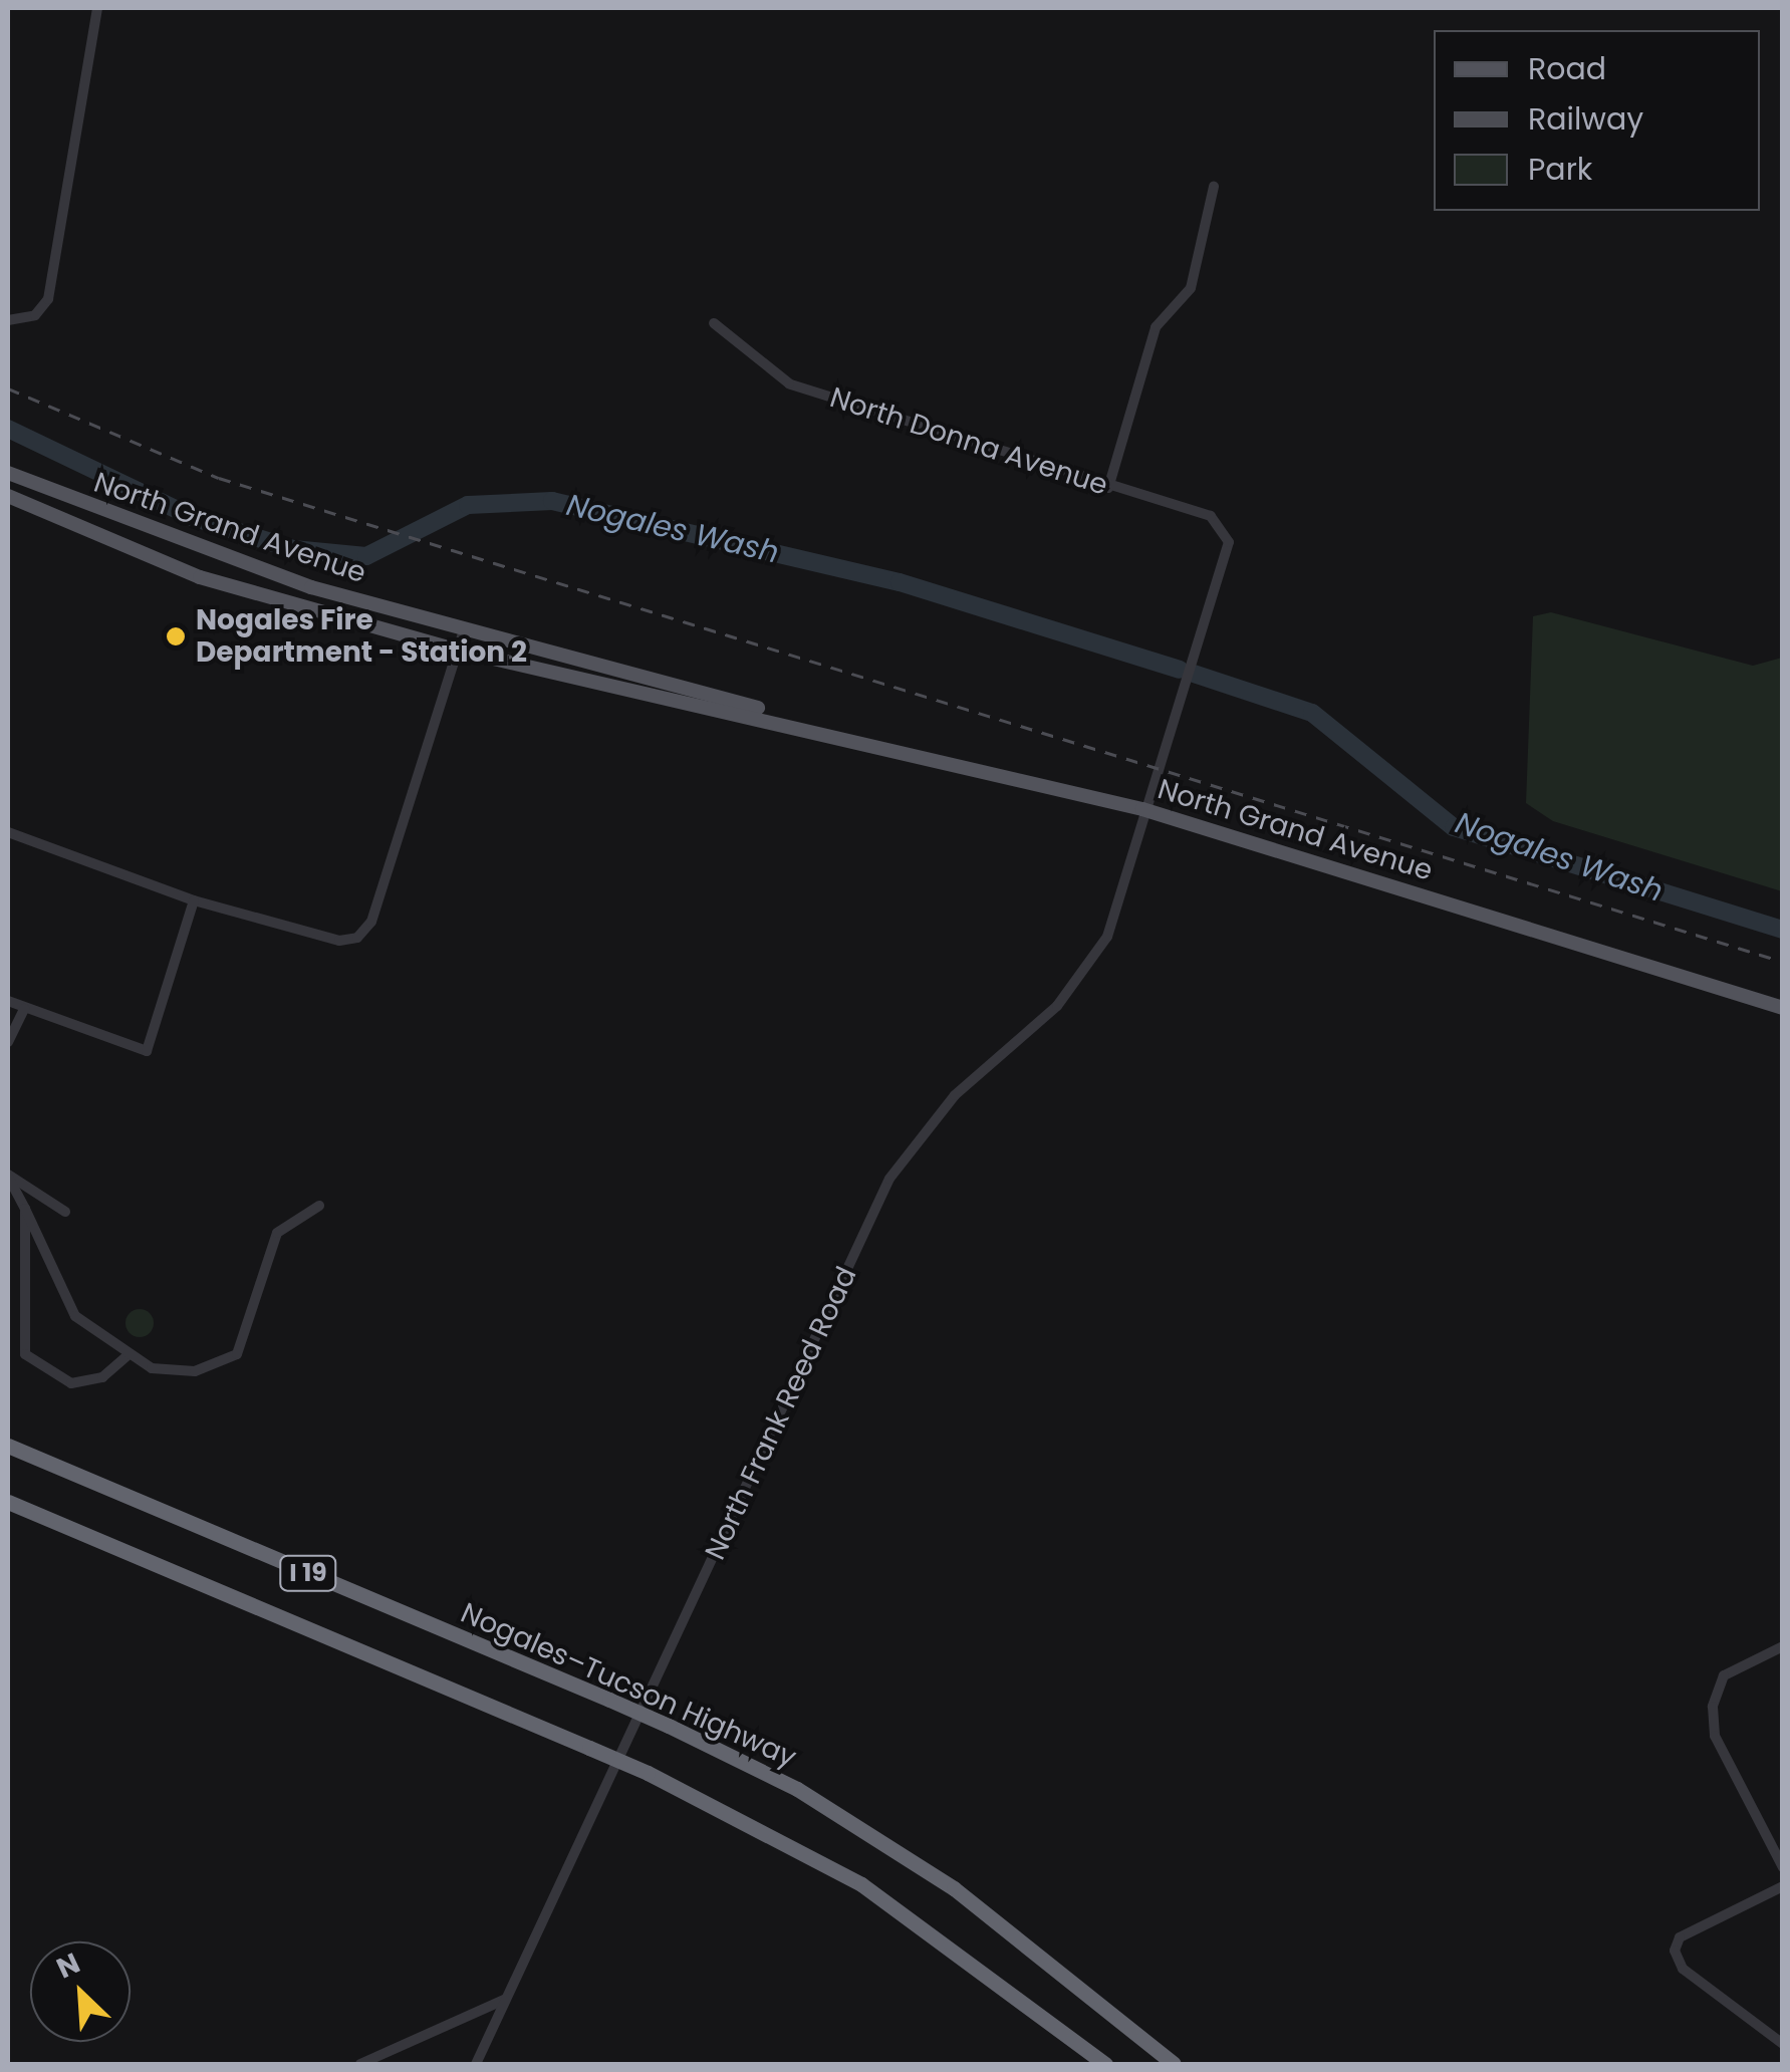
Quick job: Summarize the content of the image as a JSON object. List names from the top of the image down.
{
  "streets": {
    "highway": ["I 19", "Nogales–Tucson Highway"],
    "main road": ["North Grand Avenue"],
    "street": ["North Donna Avenue", "North Frank Reed Road"]
  },
  "crossings": [
    ["North Donna Avenue", "North Frank Reed Road"],
    ["North Grand Avenue", "North Frank Reed Road"]
  ],
  "water": ["Nogales Wash"],
  "places": ["Nogales Fire Department - Station 2"],
  "legend": ["Road", "Railway", "Park"],
  "north": "top left"
}
